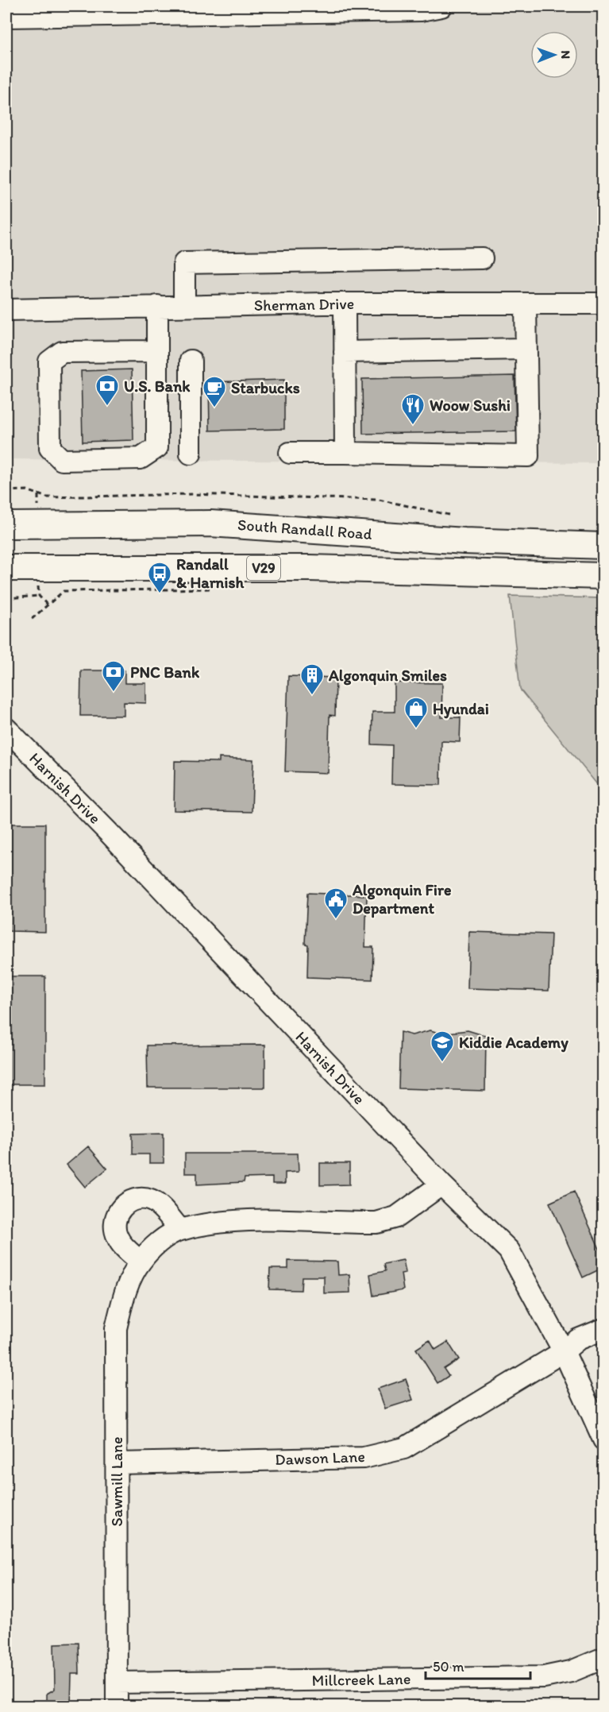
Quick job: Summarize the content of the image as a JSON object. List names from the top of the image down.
{
  "streets": {
    "main road": ["South Randall Road", "V29"],
    "street": [
      "Sherman Drive",
      "Harnish Drive",
      "Dawson Lane",
      "Sawmill Lane",
      "Millcreek Lane"
    ]
  },
  "crossings": [
    ["Harnish Drive", "Dawson Lane"],
    ["Harnish Drive", "Sawmill Lane"],
    ["Dawson Lane", "Sawmill Lane"],
    ["Sawmill Lane", "Millcreek Lane"]
  ],
  "places": {
    "bank": ["U.S. Bank", "PNC Bank"],
    "cafe": ["Starbucks"],
    "restaurant": ["Woow Sushi"],
    "bus stop": ["Randall & Harnish"],
    "building": ["Algonquin Smiles"],
    "shop": ["Hyundai"],
    "public building": ["Algonquin Fire Department"],
    "school or university": ["Kiddie Academy"]
  },
  "scale_bar": "50 m",
  "north": "right"
}
